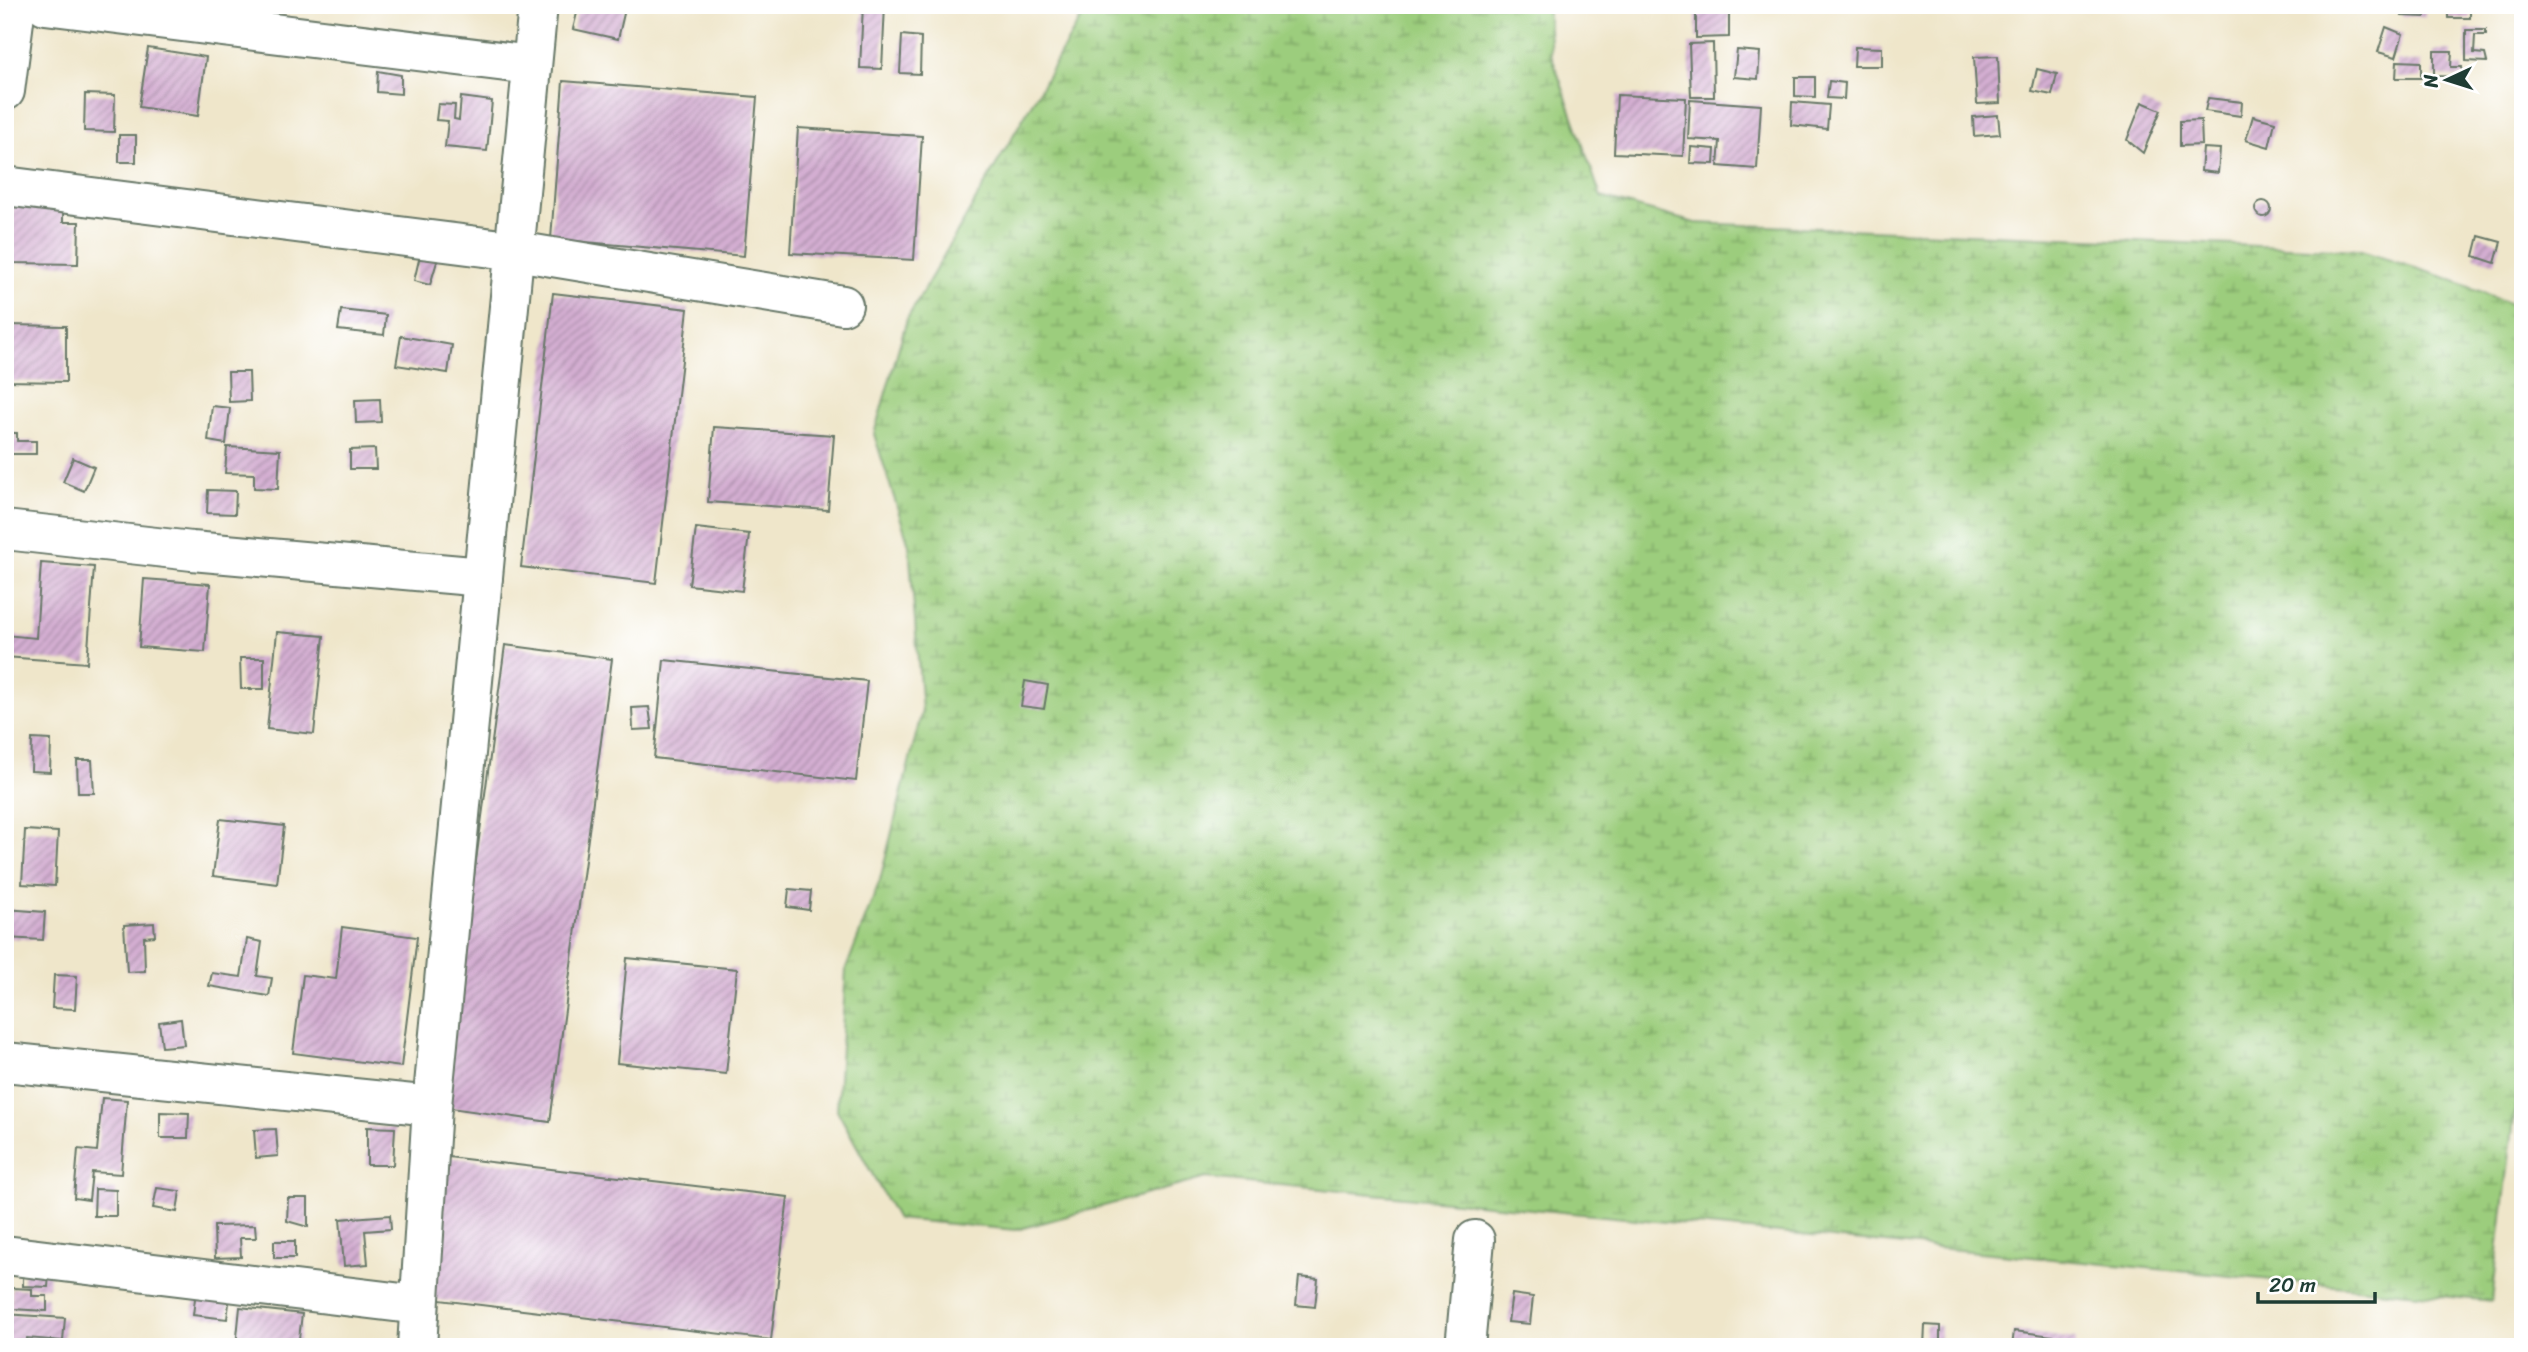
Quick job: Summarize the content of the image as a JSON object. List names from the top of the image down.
{
  "scale_bar": "20 m",
  "north": "left"
}
